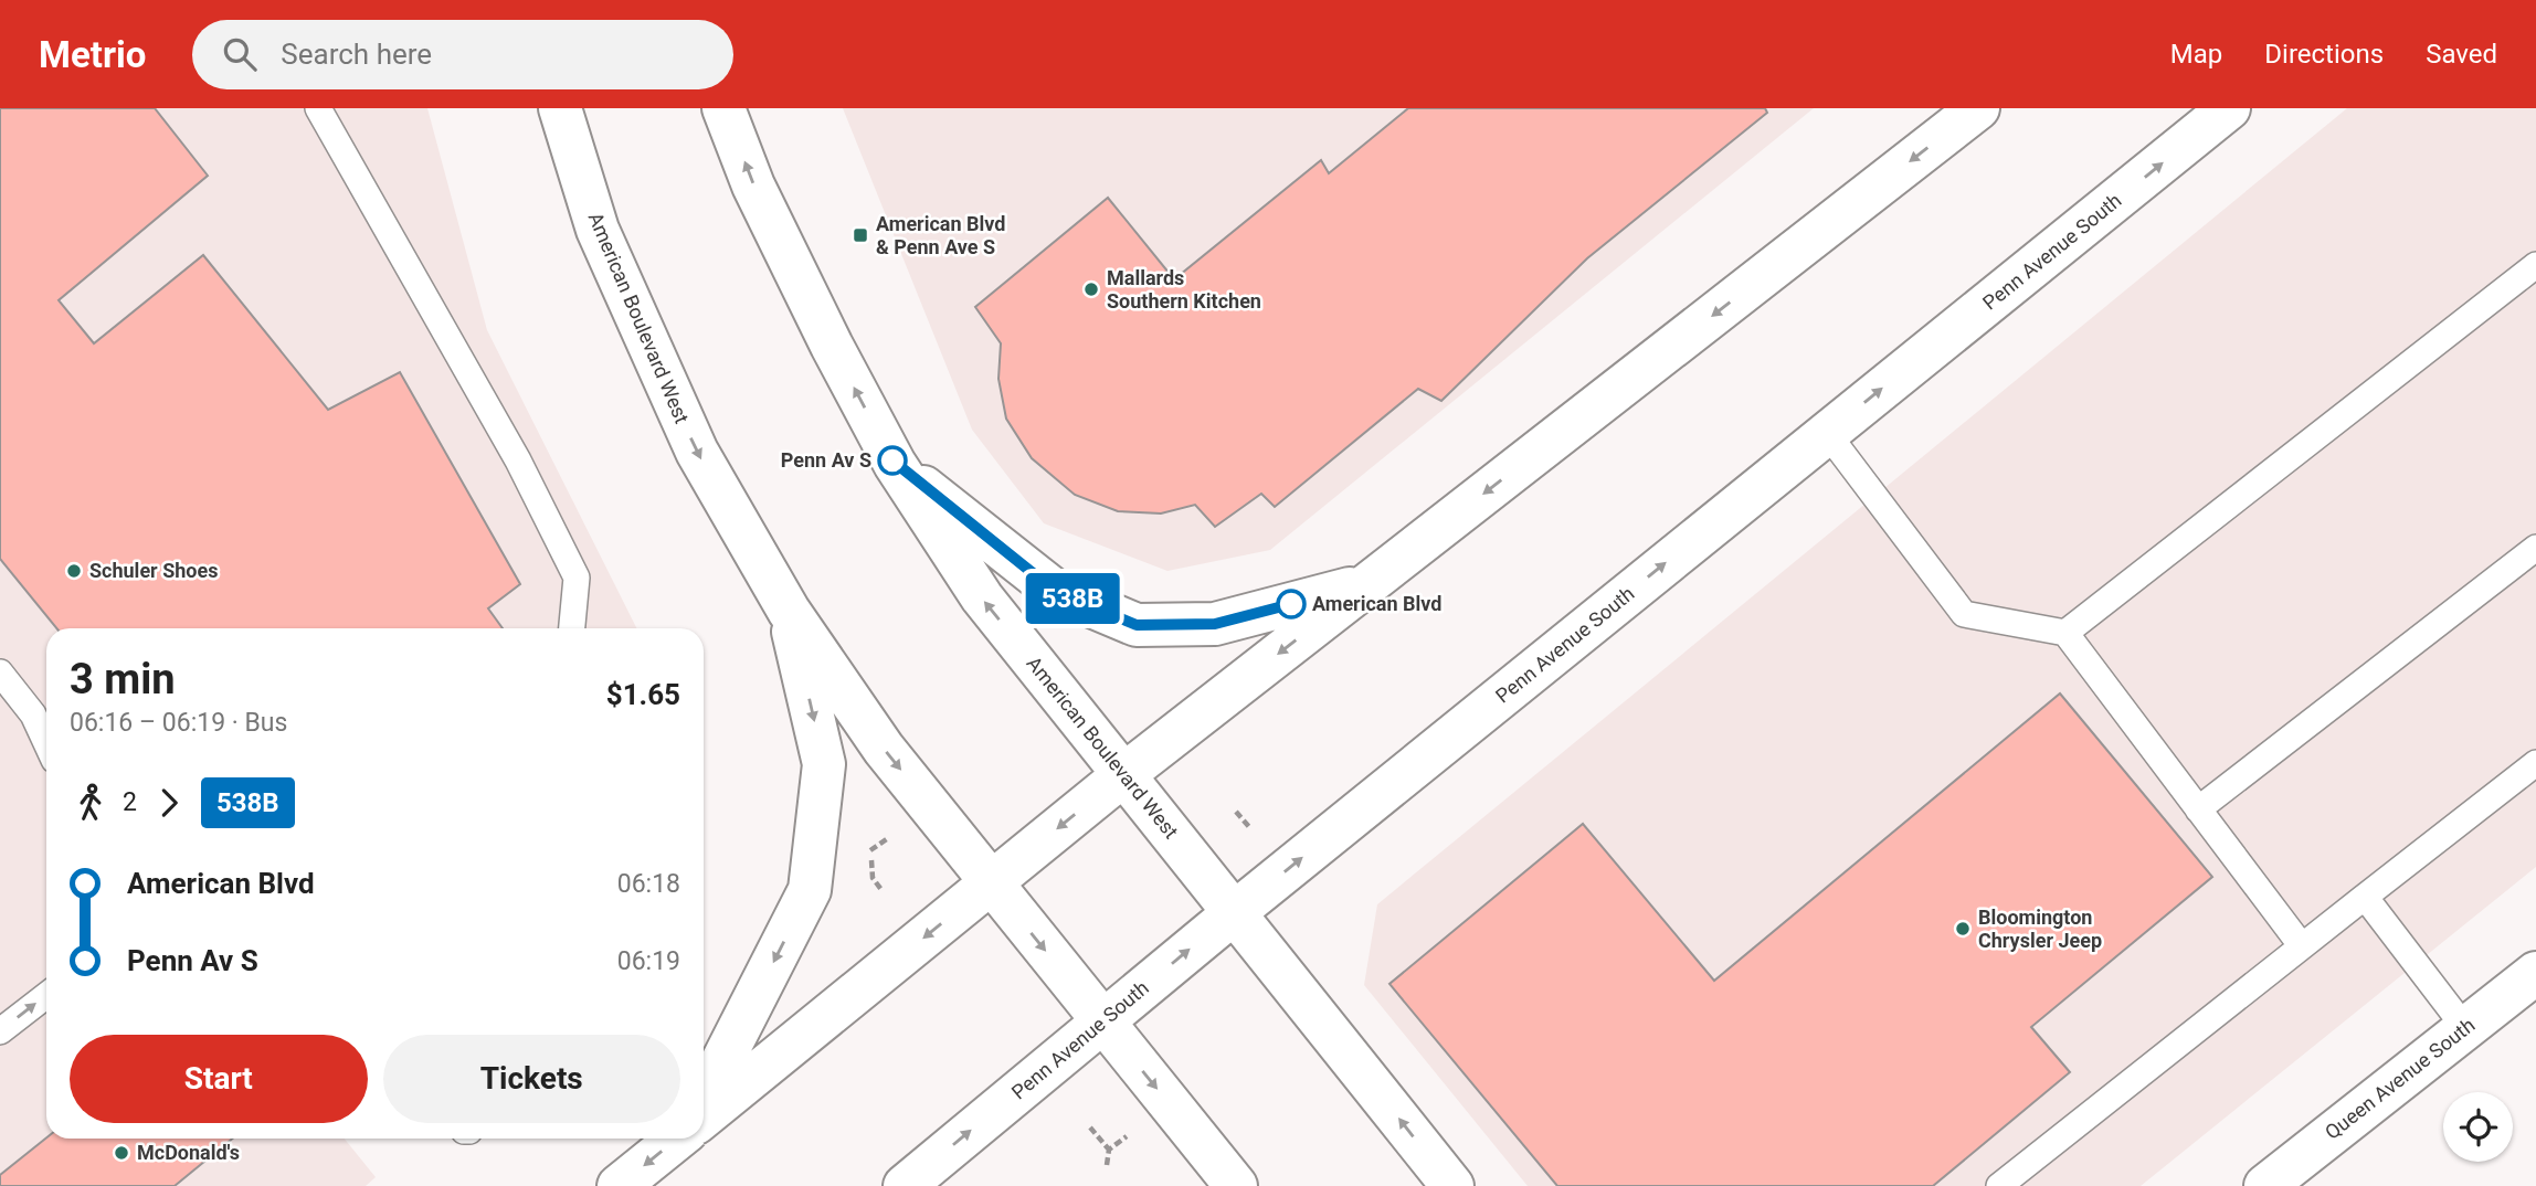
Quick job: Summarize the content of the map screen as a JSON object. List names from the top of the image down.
{
  "streets": {
    "main road": ["Penn Avenue South", "American Boulevard West", "Queen Avenue South"]
  },
  "crossings": [
    ["Penn Avenue South", "American Boulevard West"]
  ],
  "places": {
    "transit": ["American Blvd & Penn Ave S"],
    "other": [
      "Mallards Southern Kitchen",
      "Penn Av S",
      "Schuler Shoes",
      "American Blvd",
      "Bloomington Chrysler Jeep",
      "McDonald's"
    ]
  },
  "lines": ["bus line 538B"],
  "page": {
    "header": "Metrio",
    "search": "Search here",
    "nav": ["Map", "Directions", "Saved"],
    "on_map": "538B",
    "heading": ["3 min", "06:16 – 06:19 · Bus", "$1.65"],
    "legs": ["2", "538B"],
    "list": [
      {
        "name": "American Blvd",
        "value": "06:18"
      },
      {
        "name": "Penn Av S",
        "value": "06:19"
      }
    ],
    "buttons": ["Start", "Tickets"]
  }
}
